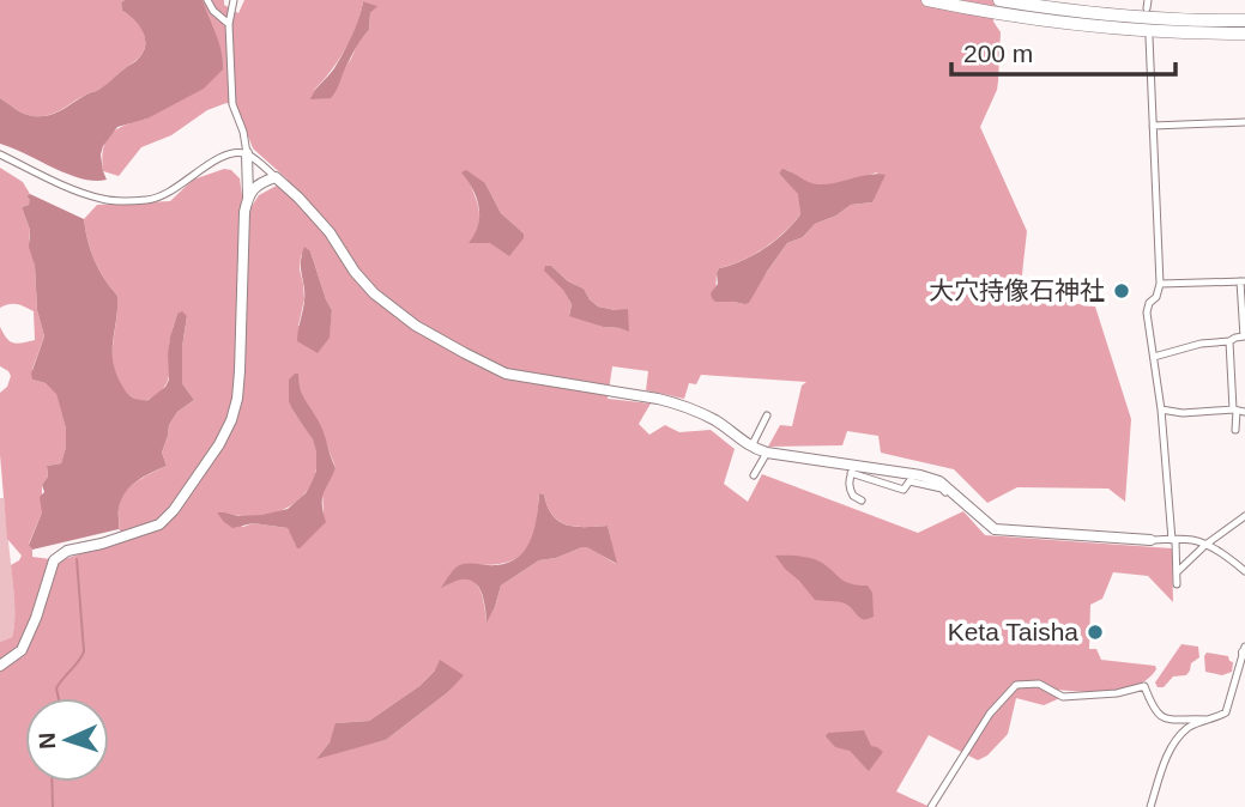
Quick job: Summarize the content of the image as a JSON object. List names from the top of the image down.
{
  "places": ["大穴持像石神社", "Keta Taisha"],
  "scale_bar": "200 m",
  "north": "left"
}
